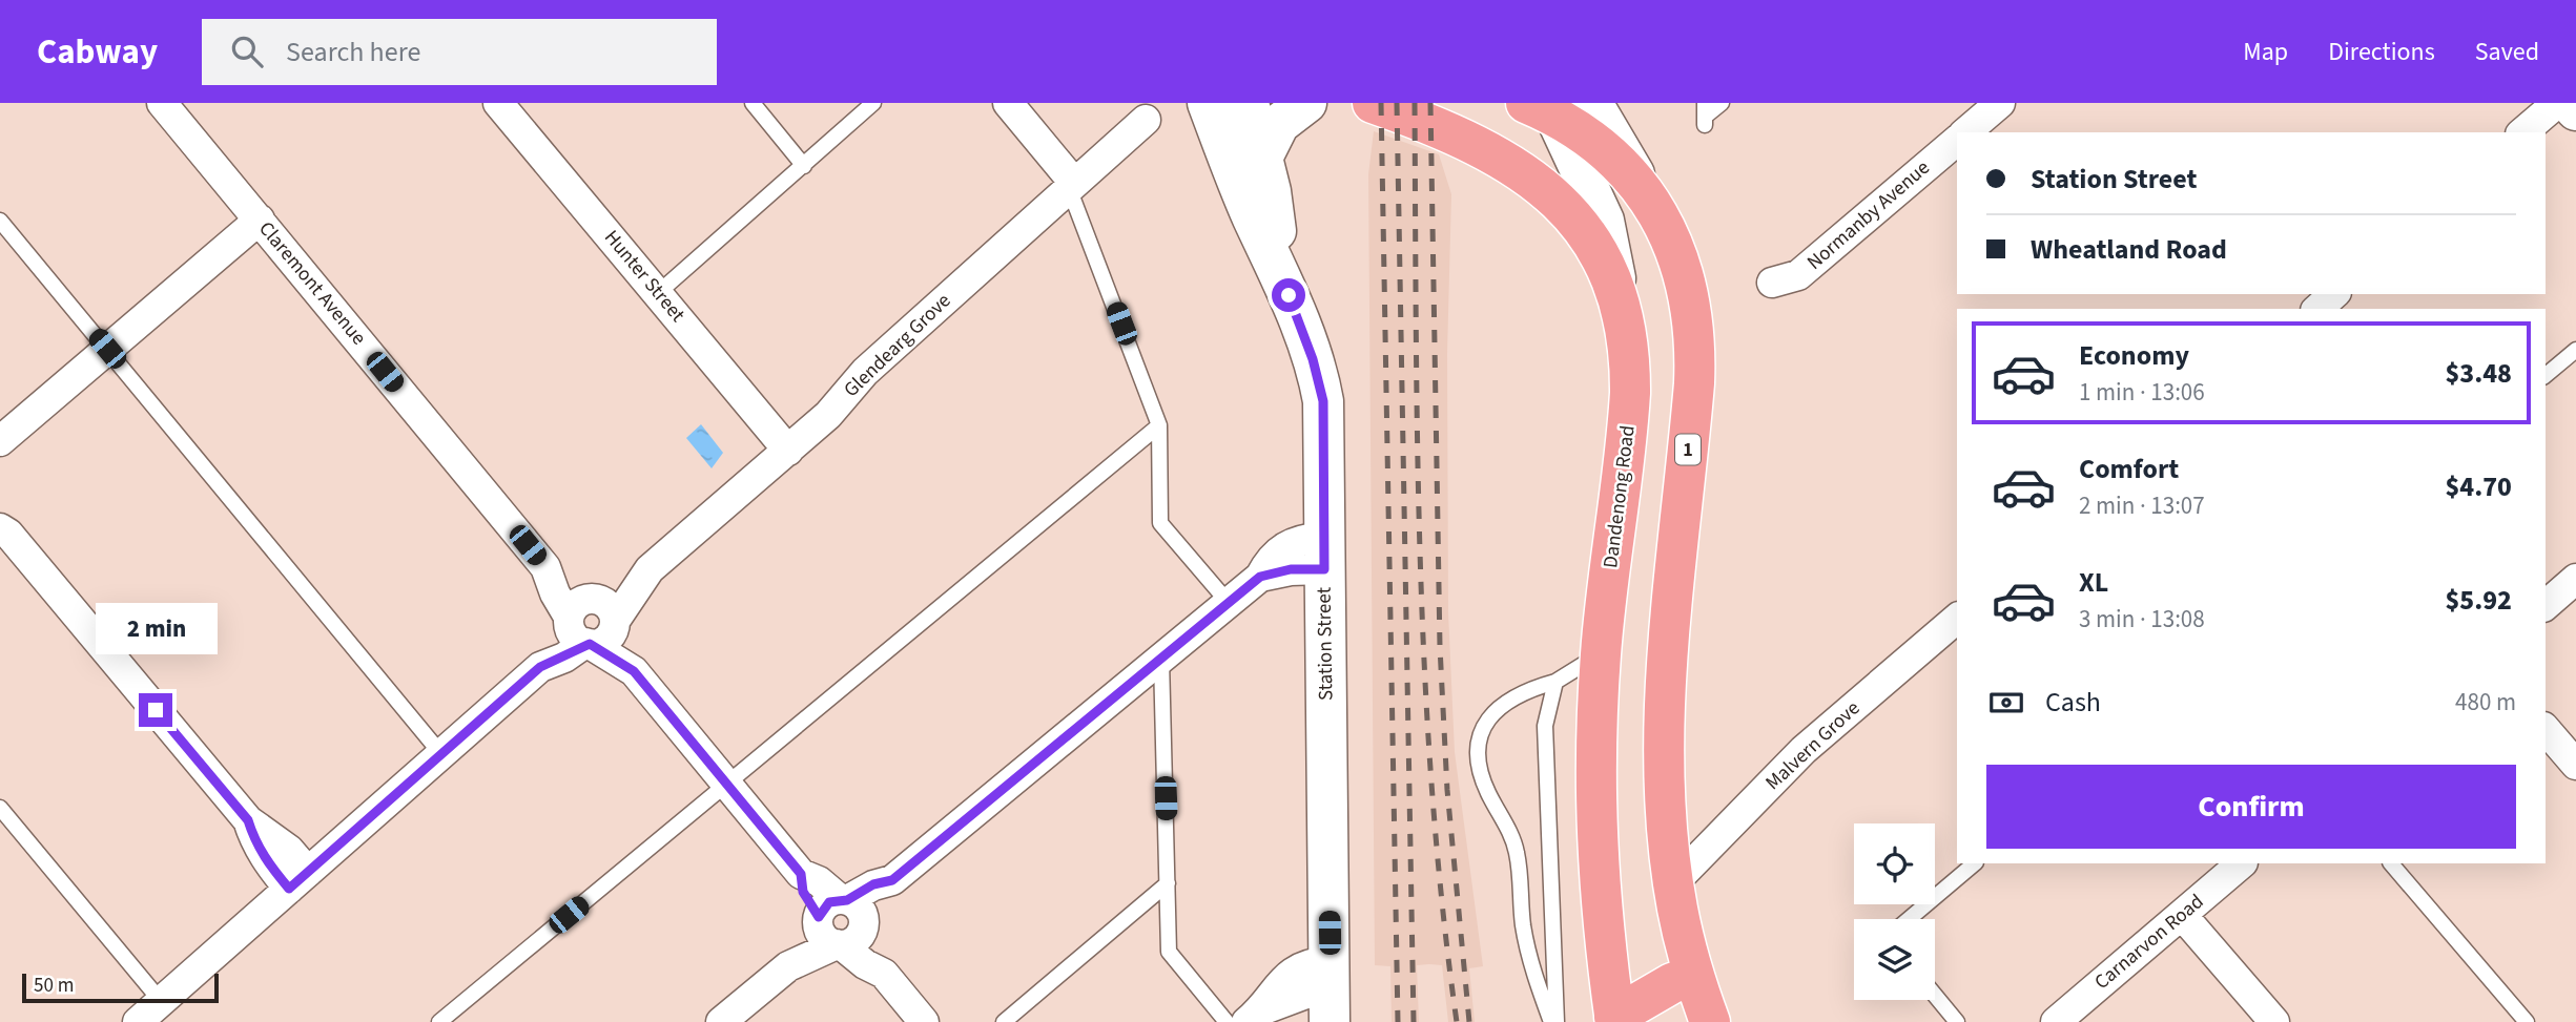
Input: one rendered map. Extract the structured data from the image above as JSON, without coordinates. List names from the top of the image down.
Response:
{
  "streets": {
    "highway": ["1", "Dandenong Road"],
    "street": [
      "Normanby Avenue",
      "Hunter Street",
      "Claremont Avenue",
      "Glendearg Grove",
      "Station Street",
      "Malvern Grove",
      "Carnarvon Road"
    ]
  },
  "crossings": [
    ["Hunter Street", "Glendearg Grove"],
    ["Claremont Avenue", "Glendearg Grove"],
    ["1", "Malvern Grove"]
  ],
  "scale_bar": "50 m",
  "page": {
    "header": "Cabway",
    "search": "Search here",
    "nav": ["Map", "Directions", "Saved"],
    "banner": ["Station Street", "Wheatland Road"],
    "list": [
      {
        "name": "Economy",
        "note": "1 min · 13:06",
        "value": "$3.48"
      },
      {
        "name": "Comfort",
        "note": "2 min · 13:07",
        "value": "$4.70"
      },
      {
        "name": "XL",
        "note": "3 min · 13:08",
        "value": "$5.92"
      }
    ],
    "bubble": "2 min",
    "pay": ["Cash", "480 m"],
    "buttons": "Confirm",
    "scale": "50 m"
  }
}
